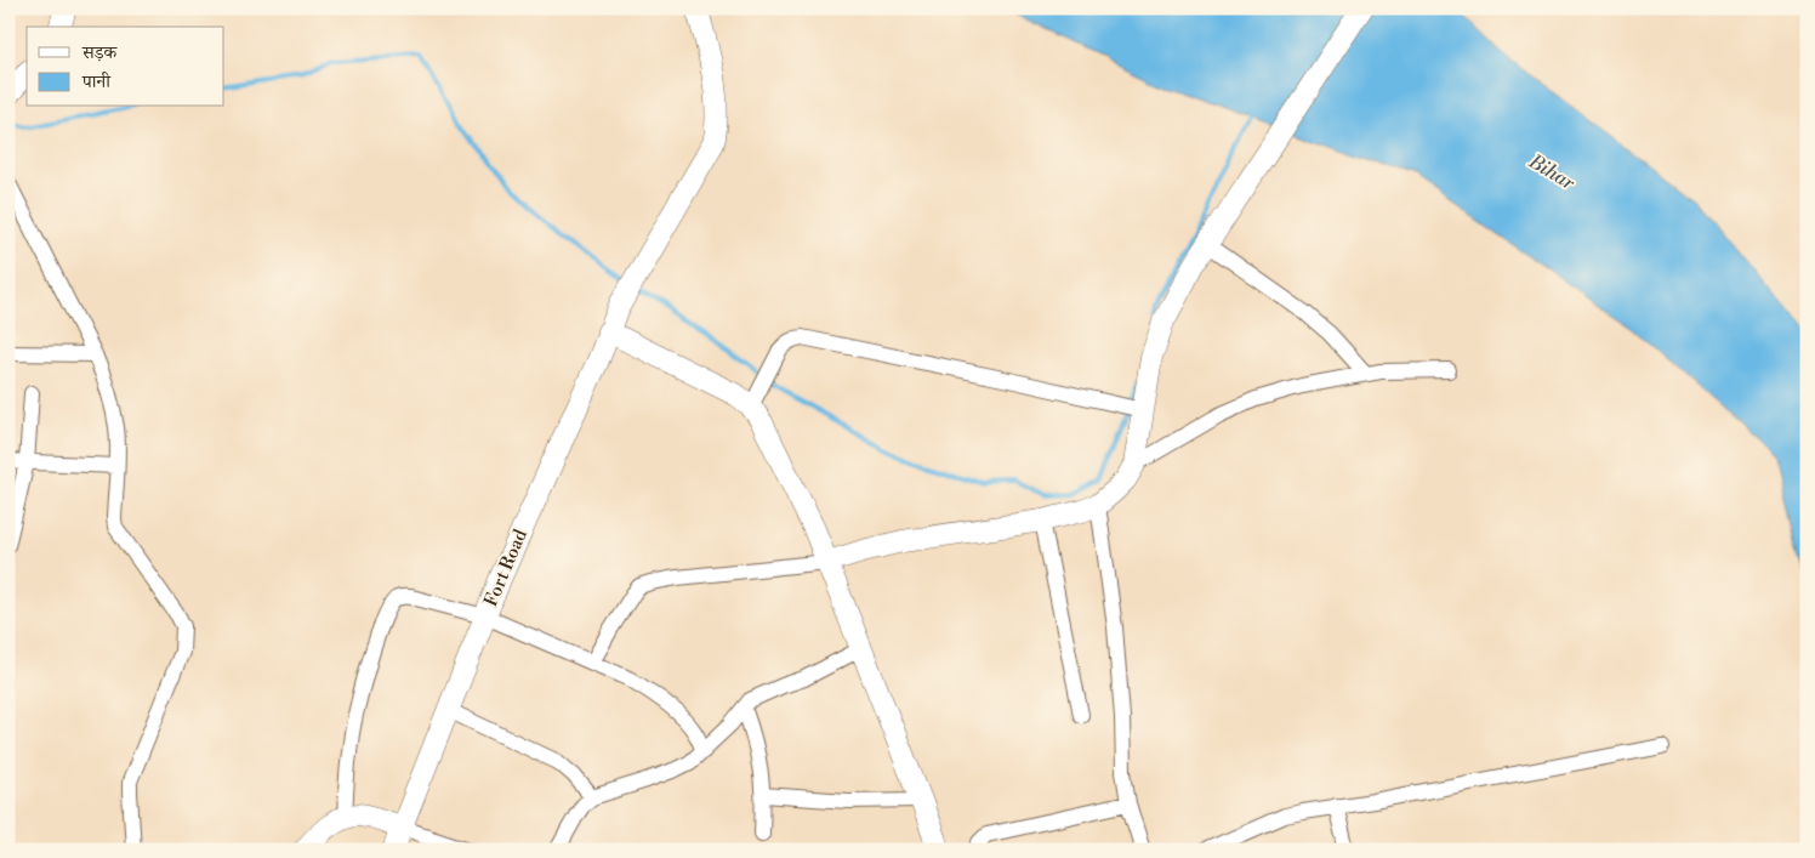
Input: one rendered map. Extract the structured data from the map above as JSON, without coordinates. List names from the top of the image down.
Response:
{
  "streets": {
    "street": ["Fort Road"]
  },
  "water": ["Bihar"],
  "legend": ["सड़क", "पानी"]
}
